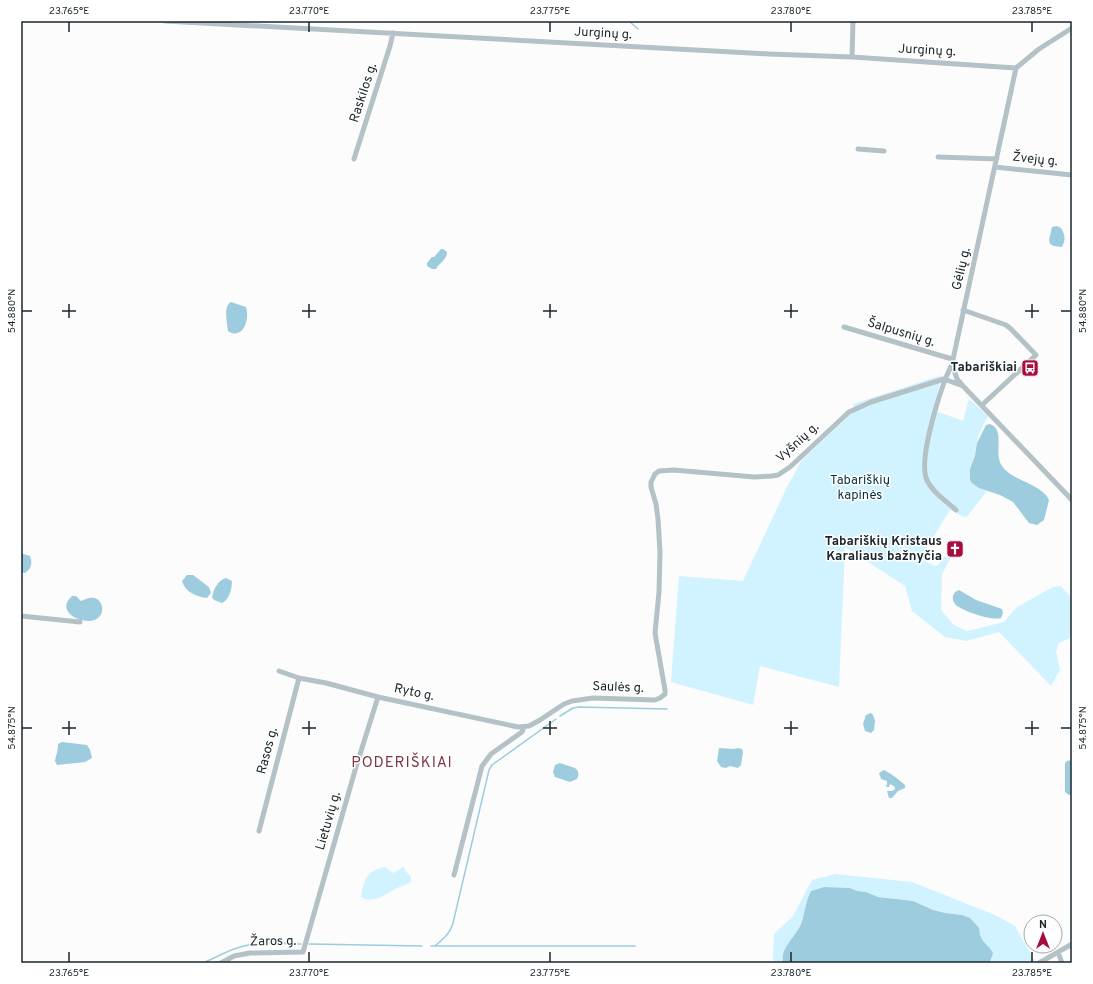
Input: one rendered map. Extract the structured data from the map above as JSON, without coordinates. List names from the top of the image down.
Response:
{
  "streets": {
    "street": [
      "Jurginų g.",
      "Raskilos g.",
      "Žvejų g.",
      "Gėlių g.",
      "Šalpusnių g.",
      "Vyšnių g.",
      "Saulės g.",
      "Ryto g.",
      "Rasos g.",
      "Lietuvių g.",
      "Žaros g."
    ]
  },
  "crossings": [
    ["Jurginų g.", "Raskilos g."],
    ["Jurginų g.", "Gėlių g."],
    ["Žvejų g.", "Gėlių g."],
    ["Gėlių g.", "Šalpusnių g."],
    ["Gėlių g.", "Vyšnių g."],
    ["Vyšnių g.", "Saulės g."],
    ["Saulės g.", "Ryto g."],
    ["Ryto g.", "Rasos g."],
    ["Ryto g.", "Lietuvių g."],
    ["Lietuvių g.", "Žaros g."]
  ],
  "districts": ["PODERIŠKIAI"],
  "parks": ["Tabariškių kapinės"],
  "places": {
    "bus stop": ["Tabariškiai"],
    "church": ["Tabariškių Kristaus Karaliaus bažnyčia"]
  },
  "north": "top",
  "coordinates": [
    "23.765°E",
    "23.770°E",
    "23.775°E",
    "23.780°E",
    "23.785°E",
    "54.880°N",
    "54.875°N"
  ]
}
